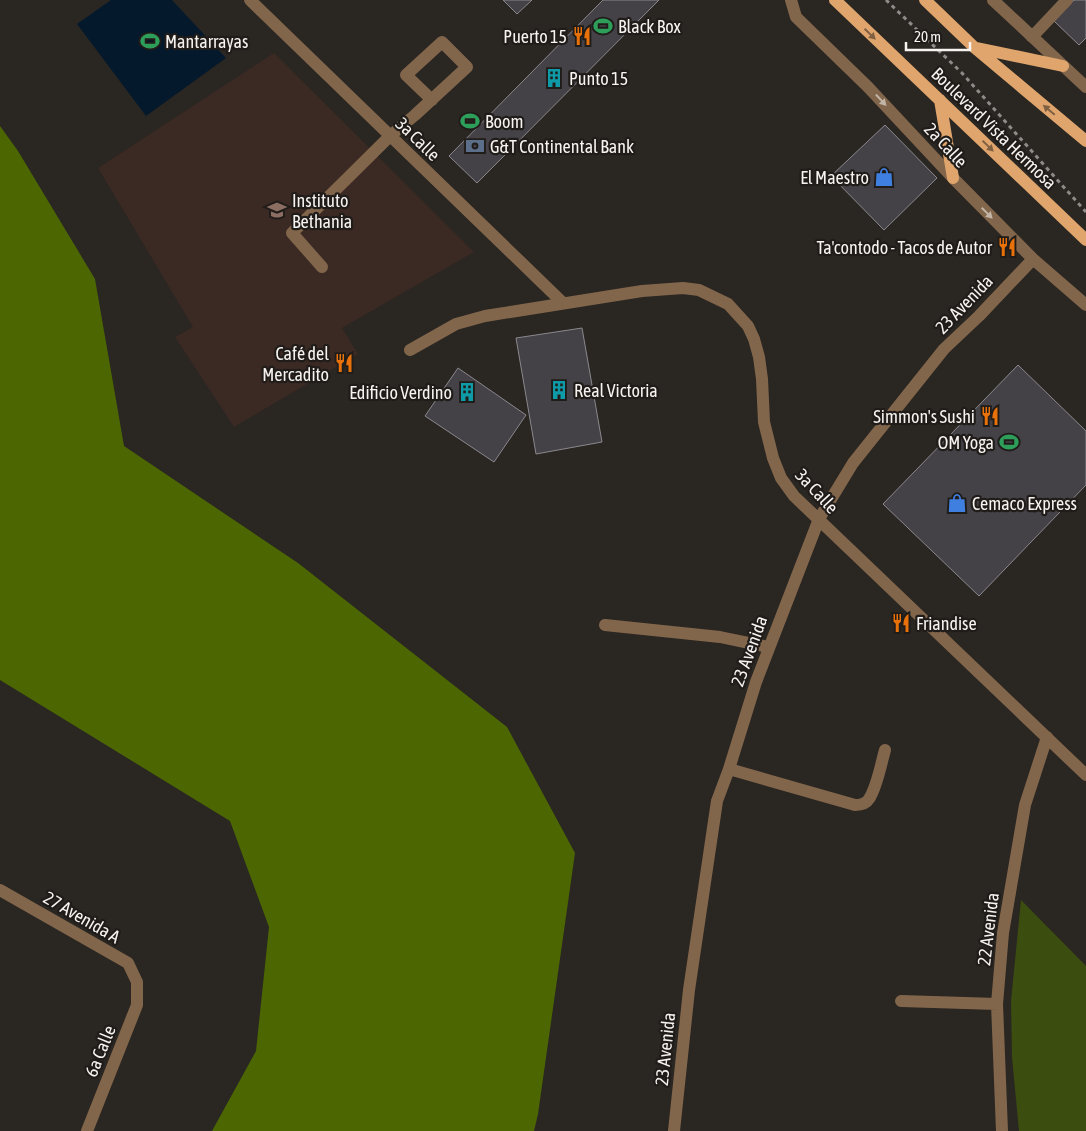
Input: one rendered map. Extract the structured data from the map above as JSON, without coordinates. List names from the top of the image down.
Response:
{
  "streets": {
    "main road": ["Boulevard Vista Hermosa"],
    "street": [
      "3a Calle",
      "2a Calle",
      "23 Avenida",
      "27 Avenida A",
      "22 Avenida",
      "6a Calle"
    ]
  },
  "crossings": [
    ["3a Calle", "23 Avenida"],
    ["3a Calle", "22 Avenida"],
    ["2a Calle", "23 Avenida"],
    ["27 Avenida A", "6a Calle"]
  ],
  "one_way": ["2a Calle"],
  "places": {
    "sports": [
      "Black Box",
      "Mantarrayas",
      "Boom",
      "OM Yoga"
    ],
    "restaurant": [
      "Puerto 15",
      "Ta'contodo - Tacos de Autor",
      "Café del Mercadito",
      "Simmon's Sushi",
      "Friandise"
    ],
    "building": ["Punto 15", "Real Victoria", "Edificio Verdino"],
    "bank": ["G&T Continental Bank"],
    "shop": ["El Maestro", "Cemaco Express"],
    "school or university": ["Instituto Bethania"]
  },
  "scale_bar": "20 m"
}
